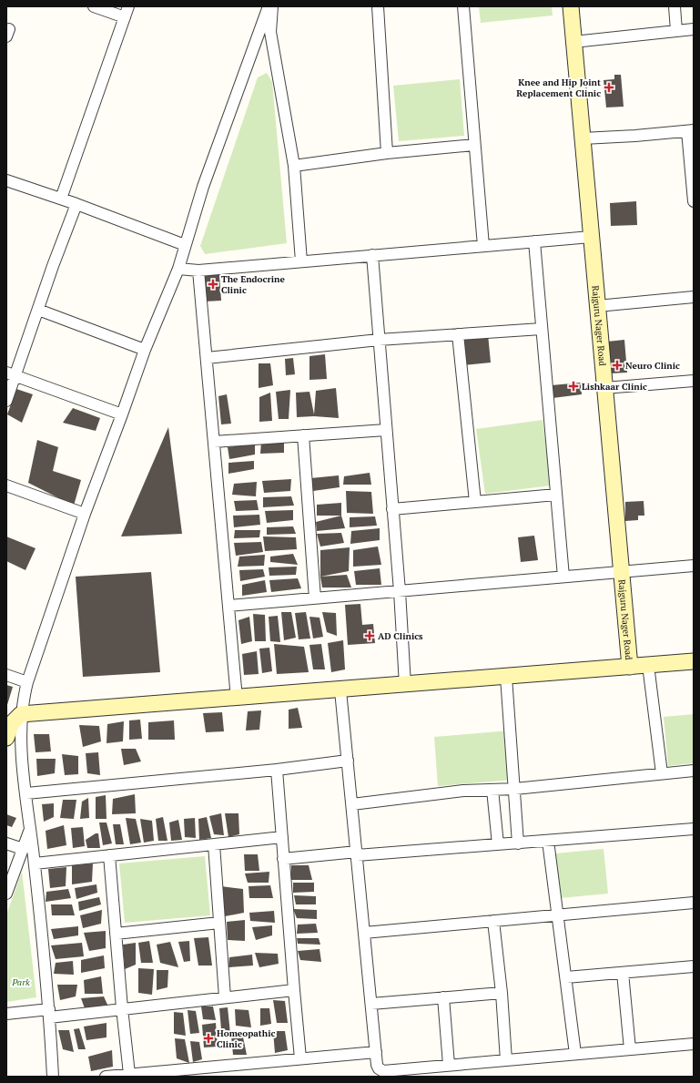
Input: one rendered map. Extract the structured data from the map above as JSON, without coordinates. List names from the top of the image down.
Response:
{
  "streets": {
    "street": ["Rajguru Nager Road"]
  },
  "parks": ["Park"],
  "places": {
    "health": [
      "Knee and Hip Joint Replacement Clinic",
      "The Endocrine Clinic",
      "Neuro Clinic",
      "Lishkaar Clinic",
      "AD Clinics",
      "Homeopathic Clinic"
    ]
  }
}
